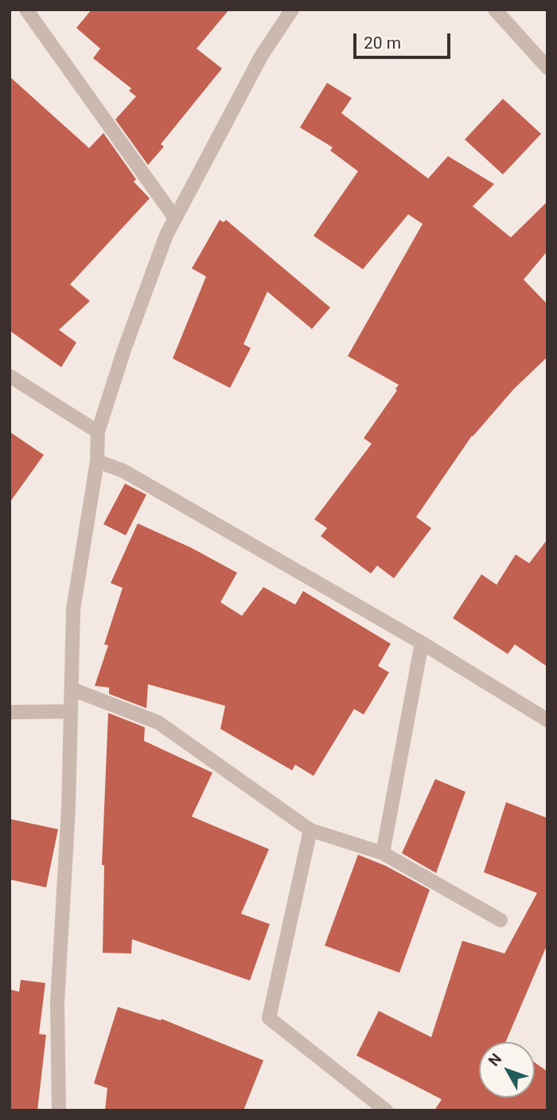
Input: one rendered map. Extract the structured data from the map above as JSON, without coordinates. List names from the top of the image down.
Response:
{
  "scale_bar": "20 m",
  "north": "top left"
}
